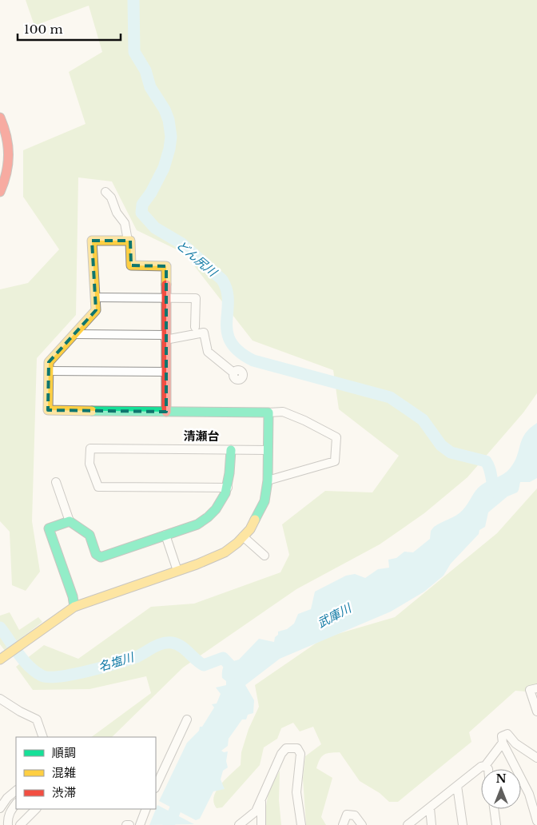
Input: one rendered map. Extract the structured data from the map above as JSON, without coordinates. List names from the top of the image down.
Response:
{
  "districts": ["清瀬台"],
  "water": ["どん尻川", "武庫川", "名塩川"],
  "legend": ["順調", "混雑", "渋滞"],
  "scale_bar": "100 m",
  "north": "top"
}
